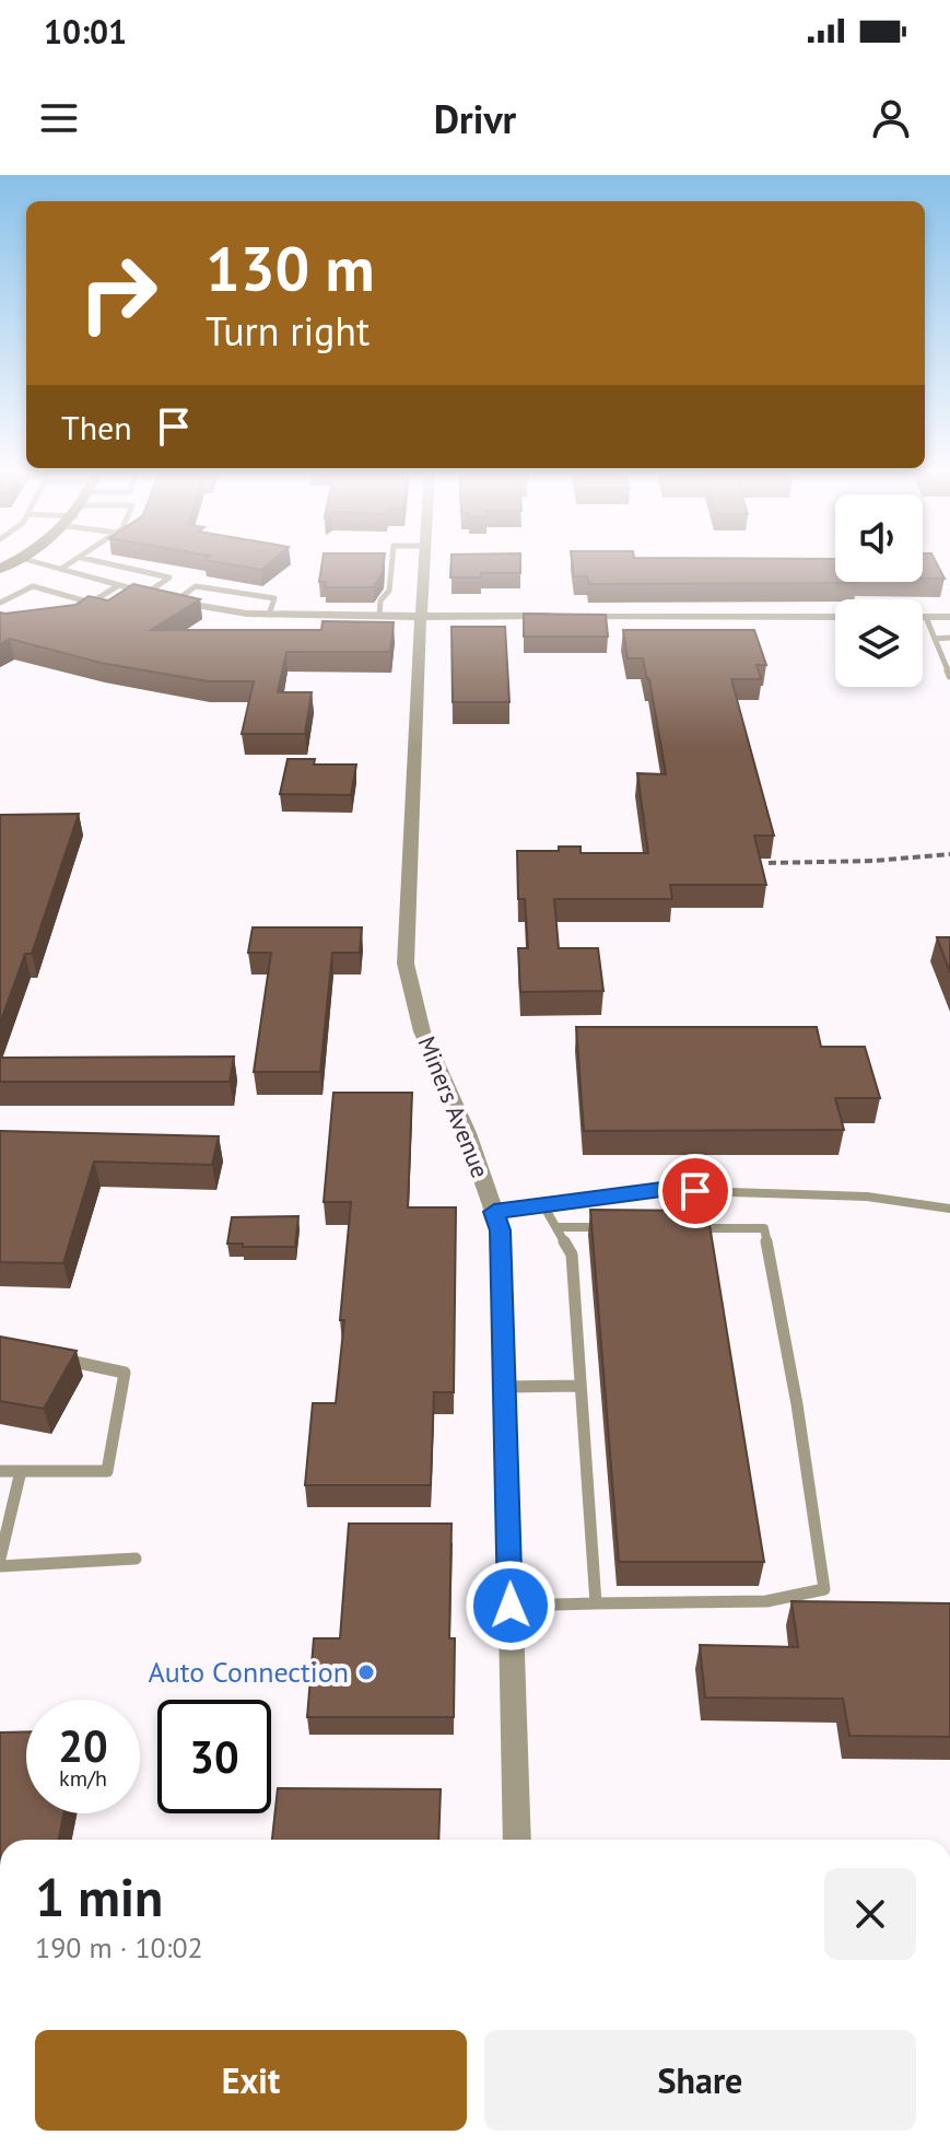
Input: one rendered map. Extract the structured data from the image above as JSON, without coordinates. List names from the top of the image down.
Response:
{
  "streets": {
    "street": ["Miners Avenue"]
  },
  "places": ["Auto Connection"],
  "page": {
    "status": "10:01",
    "header": "Drivr",
    "turn": ["130 m", "Turn right"],
    "then": "Then",
    "speed": "20 km/h",
    "limit": "30",
    "heading": ["1 min", "190 m · 10:02"],
    "buttons": ["Exit", "Share"]
  }
}
